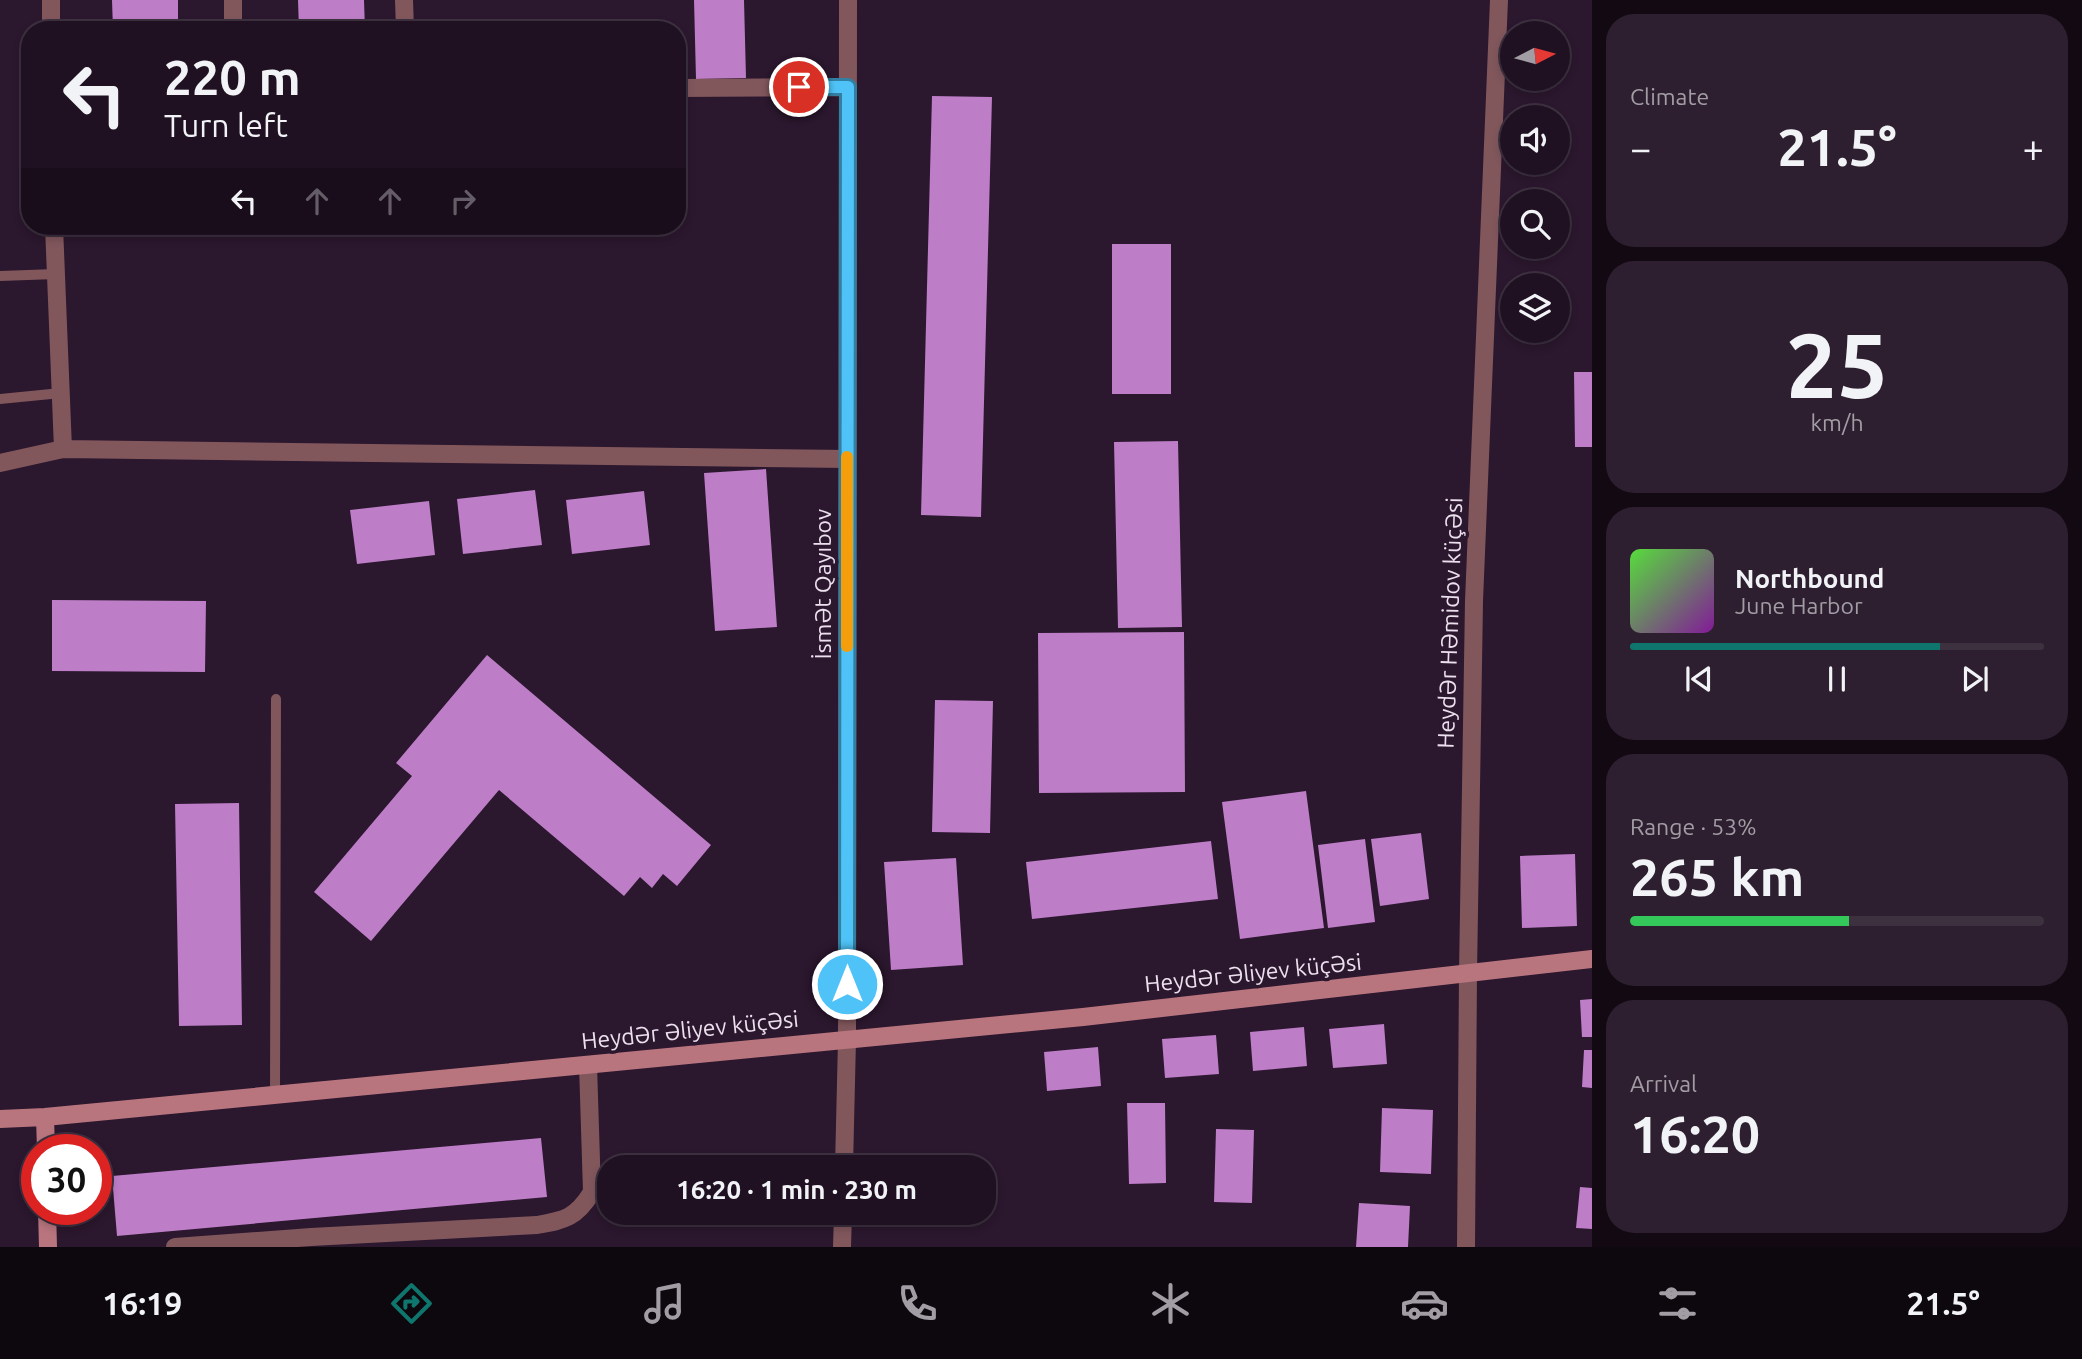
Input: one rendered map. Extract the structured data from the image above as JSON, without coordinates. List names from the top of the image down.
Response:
{
  "streets": {
    "main road": ["Heydər Əliyev küçəsi"],
    "street": ["İsmət Qayıbov", "Heydər Həmidov küçəsi"]
  },
  "crossings": [
    ["İsmət Qayıbov", "Heydər Əliyev küçəsi"],
    ["Heydər Həmidov küçəsi", "Heydər Əliyev küçəsi"]
  ],
  "north": "right",
  "page": {
    "tile": [
      "Climate",
      ["25", "km/h"],
      ["Range · 53%", "265 km"],
      ["Arrival", "16:20"]
    ],
    "turn": ["220 m", "Turn left"],
    "heat": ["−", "21.5°", "+"],
    "song": ["Northbound", "June Harbor"],
    "limit": "30",
    "trip": "16:20 · 1 min · 230 m",
    "tabs": ["16:19", "21.5°"]
  }
}
